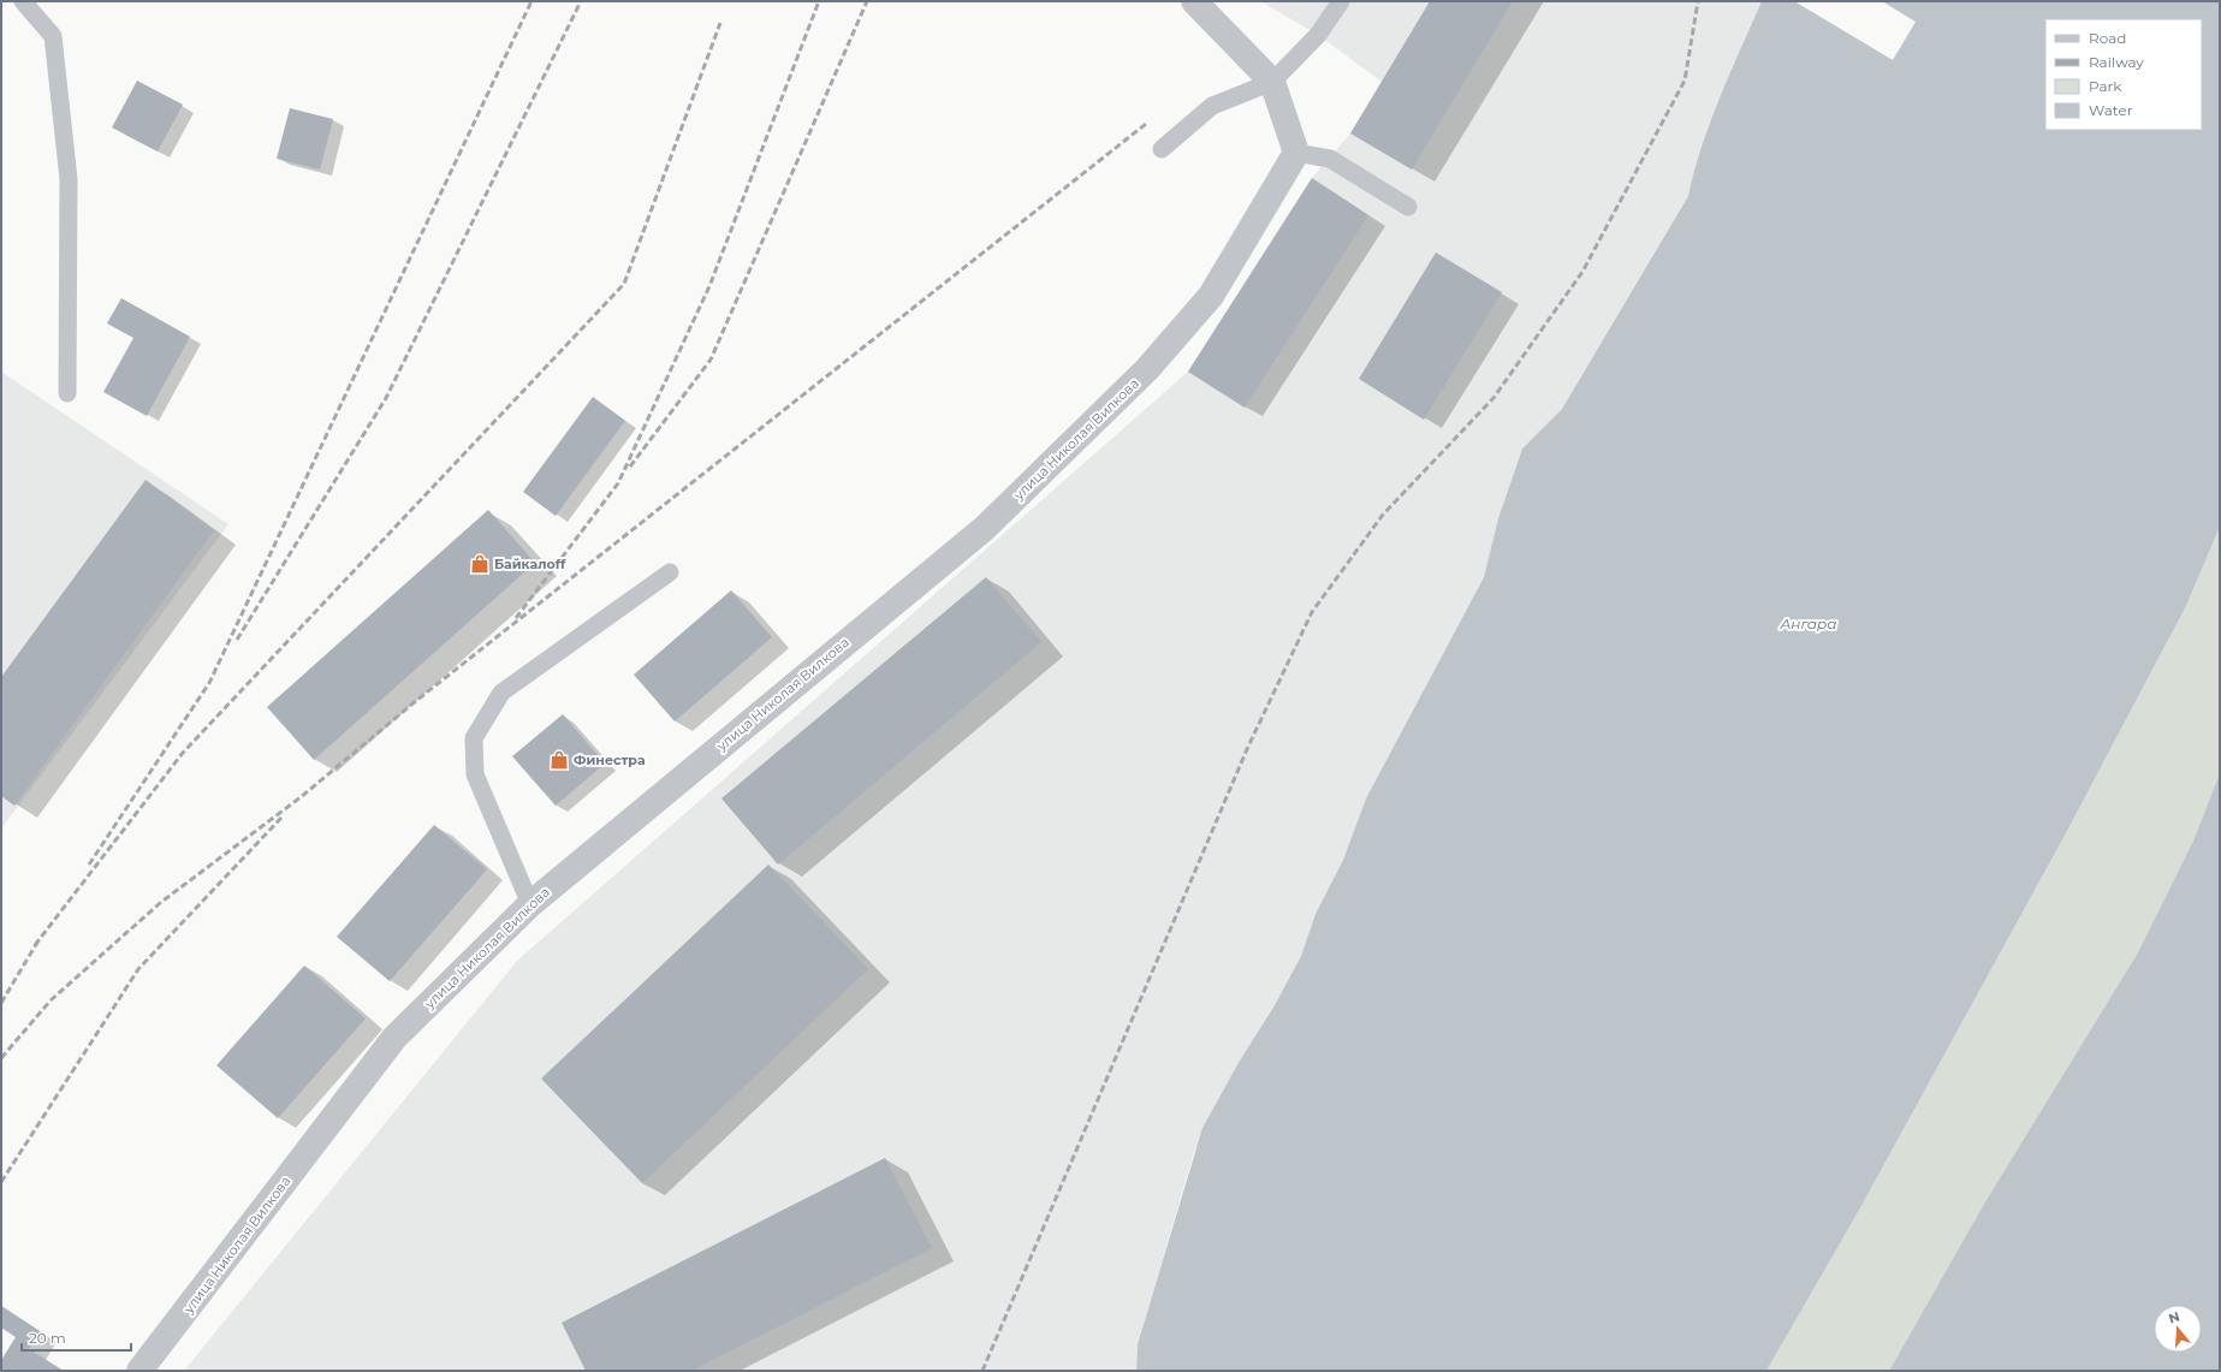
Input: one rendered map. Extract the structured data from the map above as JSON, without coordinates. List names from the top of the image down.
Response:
{
  "streets": {
    "street": ["улица Николая Вилкова"]
  },
  "water": ["Ангара"],
  "places": {
    "shop": ["Байкалoff", "Финестра"]
  },
  "legend": [
    "Road",
    "Railway",
    "Park",
    "Water"
  ],
  "scale_bar": "20 m",
  "north": "top"
}
